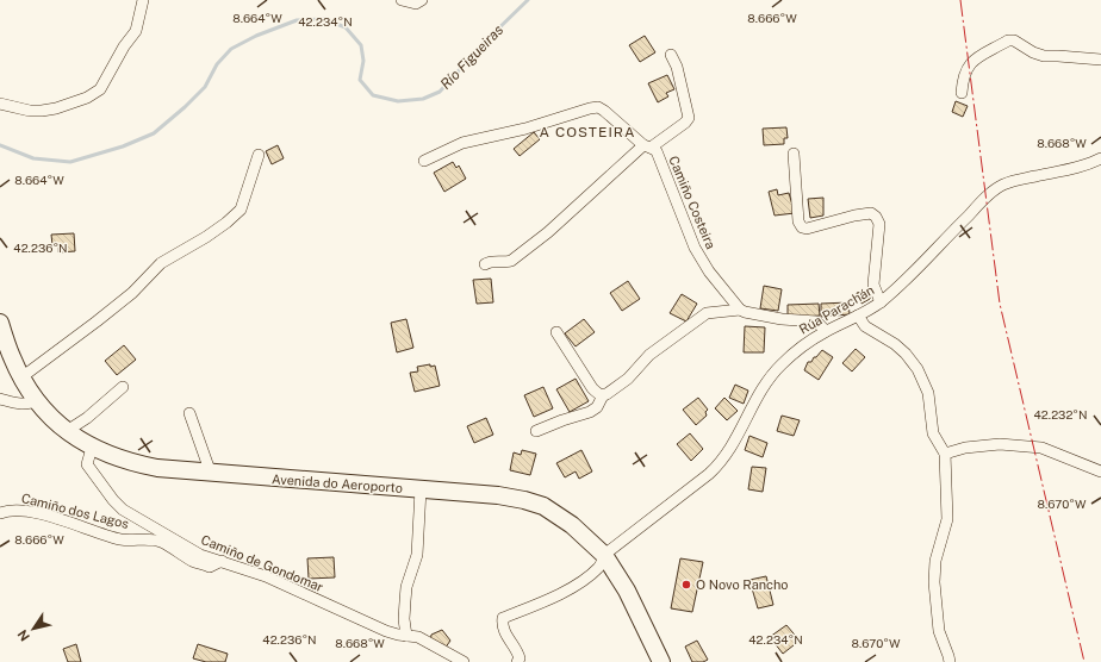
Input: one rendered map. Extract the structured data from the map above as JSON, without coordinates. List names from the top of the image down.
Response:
{
  "streets": {
    "main road": ["Avenida do Aeroporto"],
    "street": [
      "Camiño Costeira",
      "Rúa Parachán",
      "Camiño dos Lagos",
      "Camiño de Gondomar"
    ]
  },
  "crossings": [
    ["Rúa Parachán", "Avenida do Aeroporto"],
    ["Avenida do Aeroporto", "Camiño de Gondomar"],
    ["Camiño dos Lagos", "Camiño de Gondomar"]
  ],
  "districts": ["A COSTEIRA"],
  "water": ["Río Figueiras"],
  "places": ["O Novo Rancho"],
  "north": "bottom left",
  "coordinates": [
    "8.664°W",
    "8.666°W",
    "42.234°N",
    "8.668°W",
    "42.236°N",
    "42.232°N",
    "8.670°W"
  ]
}
